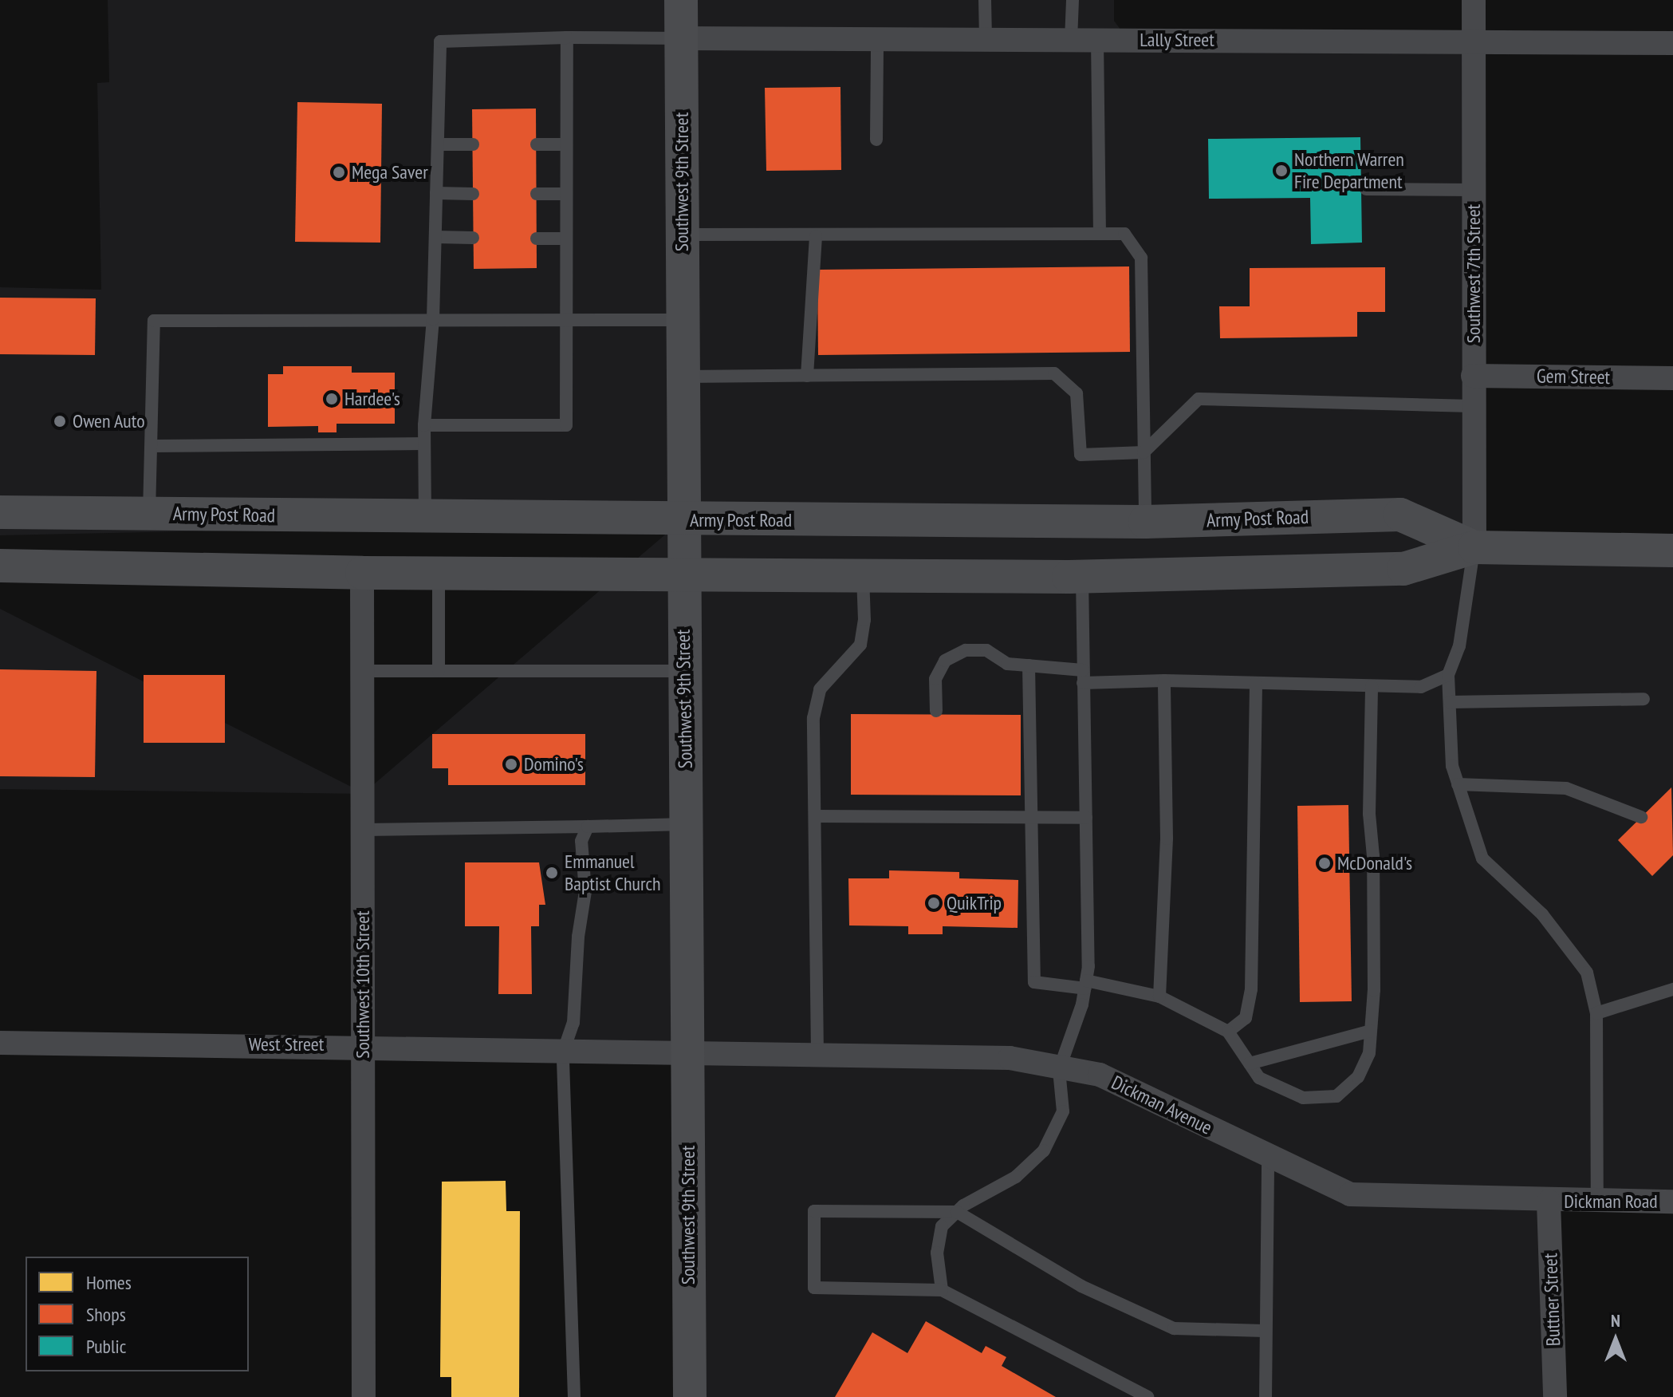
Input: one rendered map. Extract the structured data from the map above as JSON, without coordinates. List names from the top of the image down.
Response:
{
  "streets": {
    "main road": ["Southwest 9th Street", "Army Post Road"],
    "street": [
      "Lally Street",
      "Southwest 7th Street",
      "Gem Street",
      "Southwest 10th Street",
      "West Street",
      "Dickman Avenue",
      "Dickman Road",
      "Buttner Street"
    ]
  },
  "crossings": [
    ["Lally Street", "Southwest 9th Street"],
    ["Lally Street", "Southwest 7th Street"],
    ["Southwest 9th Street", "Army Post Road"],
    ["Southwest 9th Street", "West Street"],
    ["Southwest 9th Street", "Dickman Avenue"],
    ["Southwest 7th Street", "Gem Street"],
    ["Southwest 7th Street", "Army Post Road"],
    ["Army Post Road", "Southwest 10th Street"],
    ["Southwest 10th Street", "West Street"],
    ["West Street", "Dickman Avenue"],
    ["Dickman Avenue", "Dickman Road"],
    ["Dickman Avenue", "Buttner Street"],
    ["Dickman Road", "Buttner Street"]
  ],
  "places": [
    "Northern Warren Fire Department",
    "Mega Saver",
    "Hardee's",
    "Owen Auto",
    "Domino's",
    "McDonald's",
    "Emmanuel Baptist Church",
    "QuikTrip"
  ],
  "legend": ["Homes", "Shops", "Public"],
  "north": "top"
}
